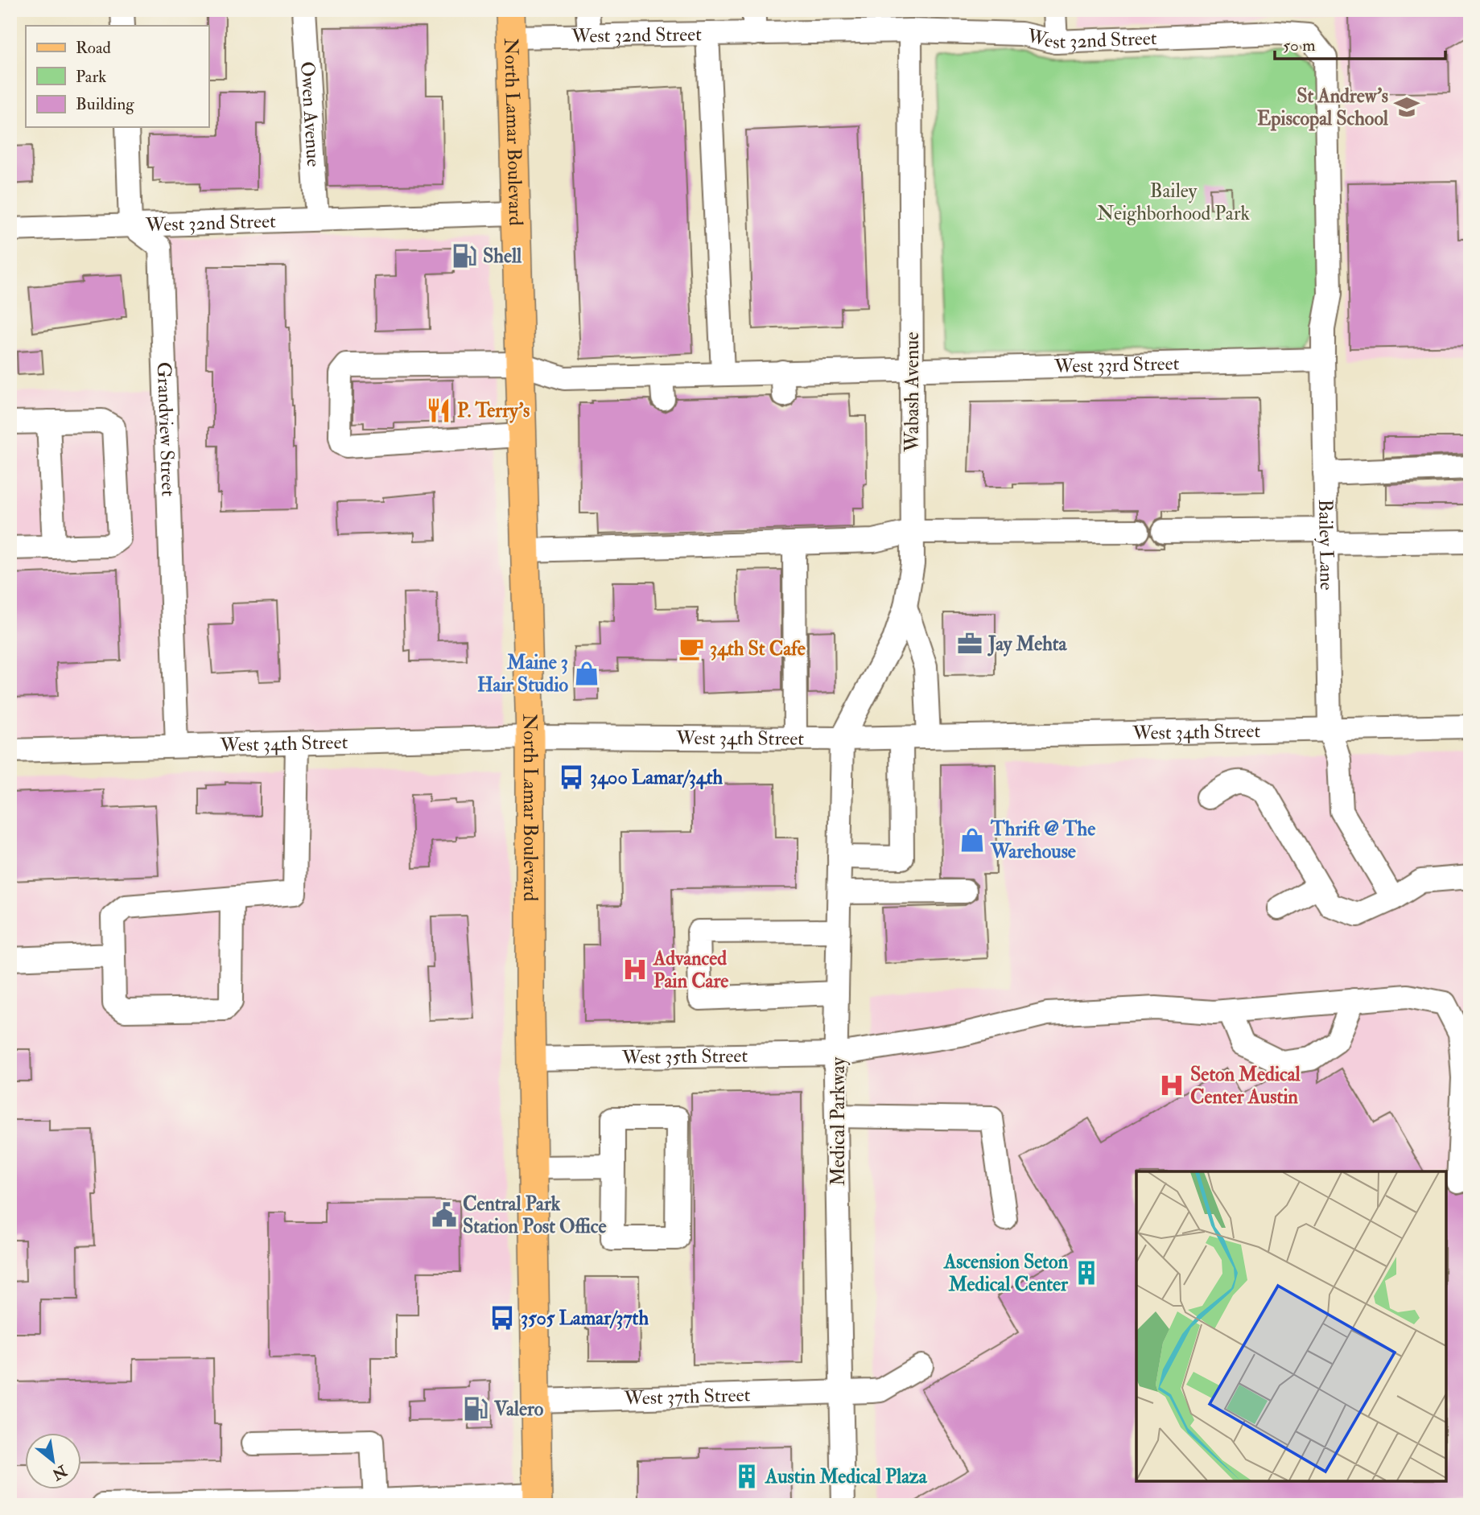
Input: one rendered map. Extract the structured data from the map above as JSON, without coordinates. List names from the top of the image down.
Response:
{
  "streets": {
    "main road": ["North Lamar Boulevard"],
    "street": [
      "West 32nd Street",
      "Owen Avenue",
      "West 33rd Street",
      "Wabash Avenue",
      "Grandview Street",
      "Bailey Lane",
      "West 34th Street",
      "West 35th Street",
      "Medical Parkway",
      "West 37th Street"
    ]
  },
  "crossings": [
    ["West 32nd Street", "Owen Avenue"],
    ["West 32nd Street", "North Lamar Boulevard"],
    ["West 32nd Street", "West 33rd Street"],
    ["West 32nd Street", "Wabash Avenue"],
    ["West 32nd Street", "Grandview Street"],
    ["West 32nd Street", "Bailey Lane"],
    ["North Lamar Boulevard", "West 33rd Street"],
    ["North Lamar Boulevard", "West 34th Street"],
    ["North Lamar Boulevard", "West 35th Street"],
    ["North Lamar Boulevard", "West 37th Street"],
    ["West 33rd Street", "Wabash Avenue"],
    ["West 33rd Street", "Bailey Lane"],
    ["Wabash Avenue", "West 34th Street"],
    ["Wabash Avenue", "Medical Parkway"],
    ["Grandview Street", "West 34th Street"],
    ["Bailey Lane", "West 34th Street"],
    ["West 34th Street", "Medical Parkway"],
    ["West 35th Street", "Medical Parkway"],
    ["Medical Parkway", "West 37th Street"]
  ],
  "parks": ["Bailey Neighborhood Park"],
  "places": {
    "school or university": ["St Andrew's Episcopal School"],
    "fuel station": ["Shell", "Valero"],
    "restaurant": ["P. Terry's"],
    "office": ["Jay Mehta"],
    "cafe": ["34th St Cafe"],
    "shop": ["Maine 3 Hair Studio", "Thrift @ The Warehouse"],
    "bus stop": ["3400 Lamar/34th", "3505 Lamar/37th"],
    "hospital": ["Advanced Pain Care", "Seton Medical Center Austin"],
    "public building": ["Central Park Station Post Office"],
    "building": ["Ascension Seton Medical Center", "Austin Medical Plaza"]
  },
  "legend": ["Road", "Park", "Building"],
  "scale_bar": "50 m",
  "north": "bottom right"
}
